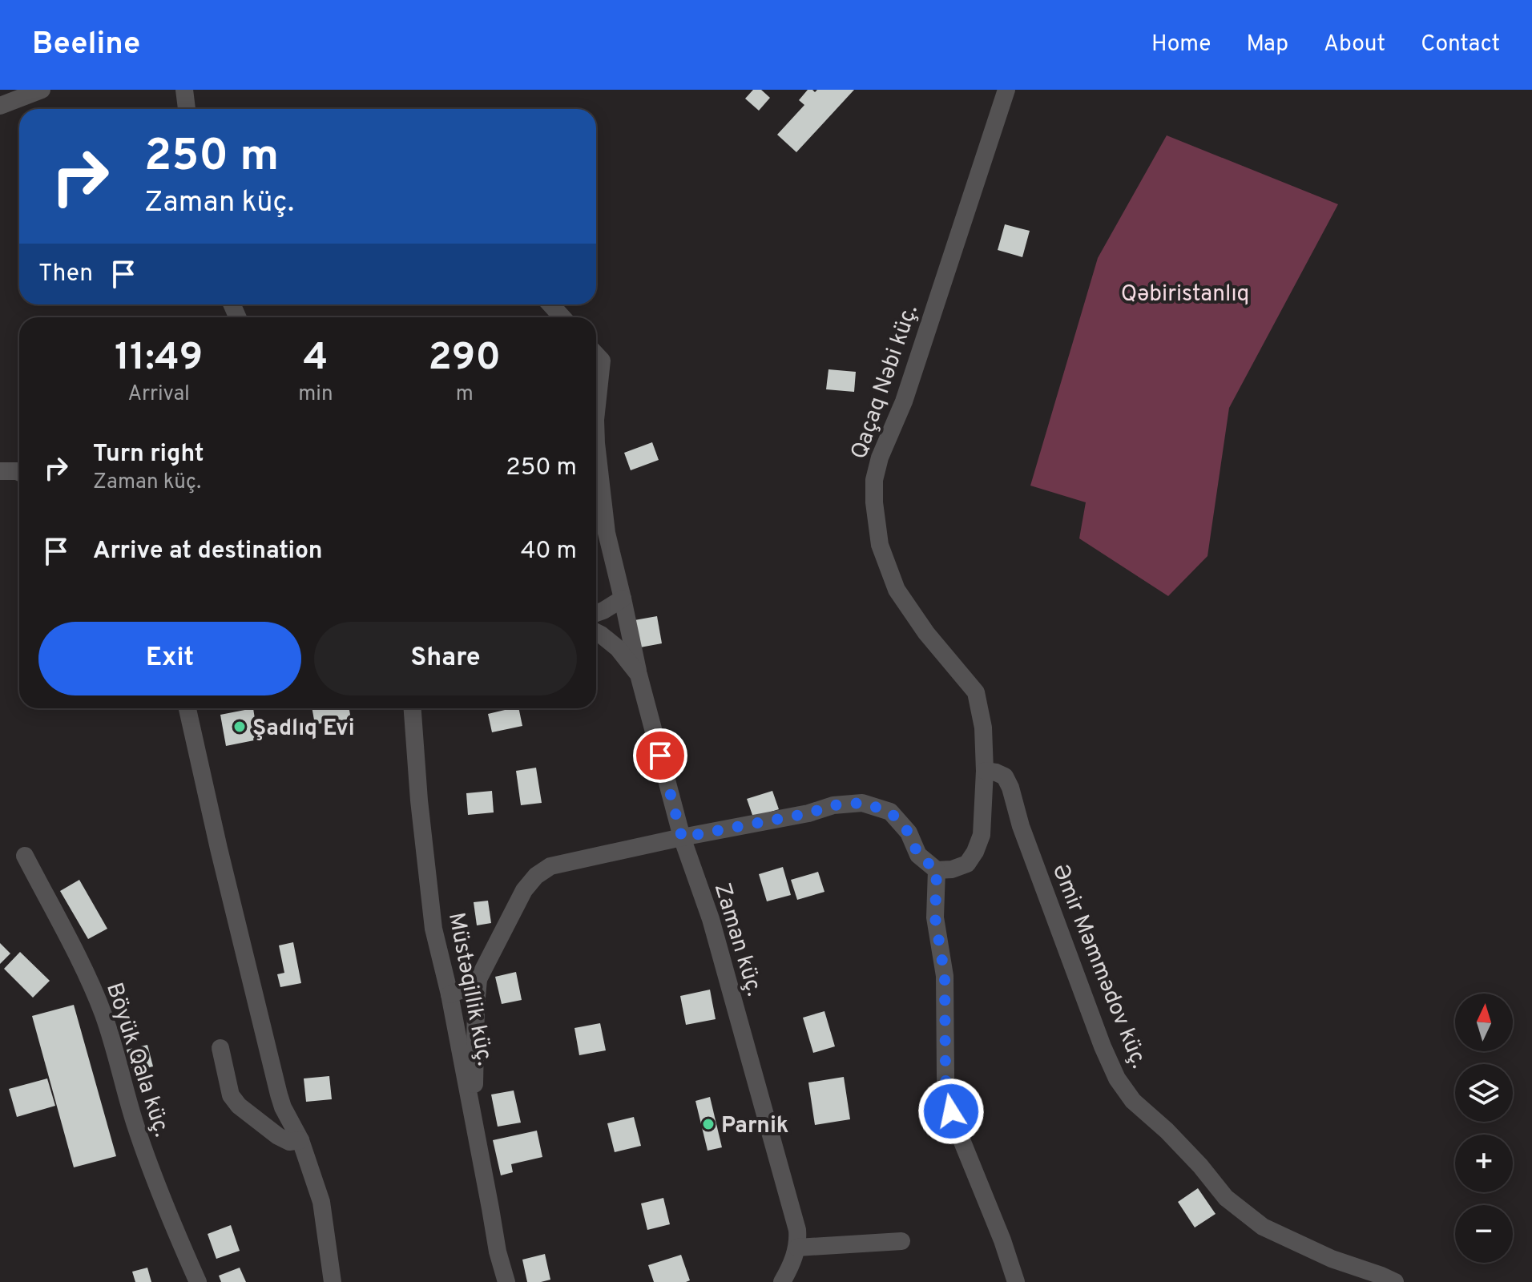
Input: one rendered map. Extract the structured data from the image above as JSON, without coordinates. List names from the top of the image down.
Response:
{
  "streets": {
    "street": [
      "Qaçaq Nəbi küç.",
      "Zaman küç.",
      "Əmir Məmmədov küç.",
      "Müstəqillik küç.",
      "Böyük Qala küç."
    ]
  },
  "crossings": [
    ["Qaçaq Nəbi küç.", "Əmir Məmmədov küç."]
  ],
  "parks": ["Qəbiristanlıq"],
  "places": ["Şadlıq Evi", "Parnik"],
  "north": "top",
  "page": {
    "header": "Beeline",
    "nav": [
      "Home",
      "Map",
      "About",
      "Contact"
    ],
    "turn": ["250 m", "Zaman küç."],
    "then": "Then",
    "eta": [
      "11:49",
      "Arrival",
      "4",
      "min",
      "290",
      "m"
    ],
    "list": [
      {
        "name": "Turn right",
        "note": "Zaman küç.",
        "value": "250 m"
      },
      {
        "name": "Arrive at destination",
        "value": "40 m"
      }
    ],
    "buttons": ["Exit", "Share"],
    "map_buttons": ["+", "−"]
  }
}
